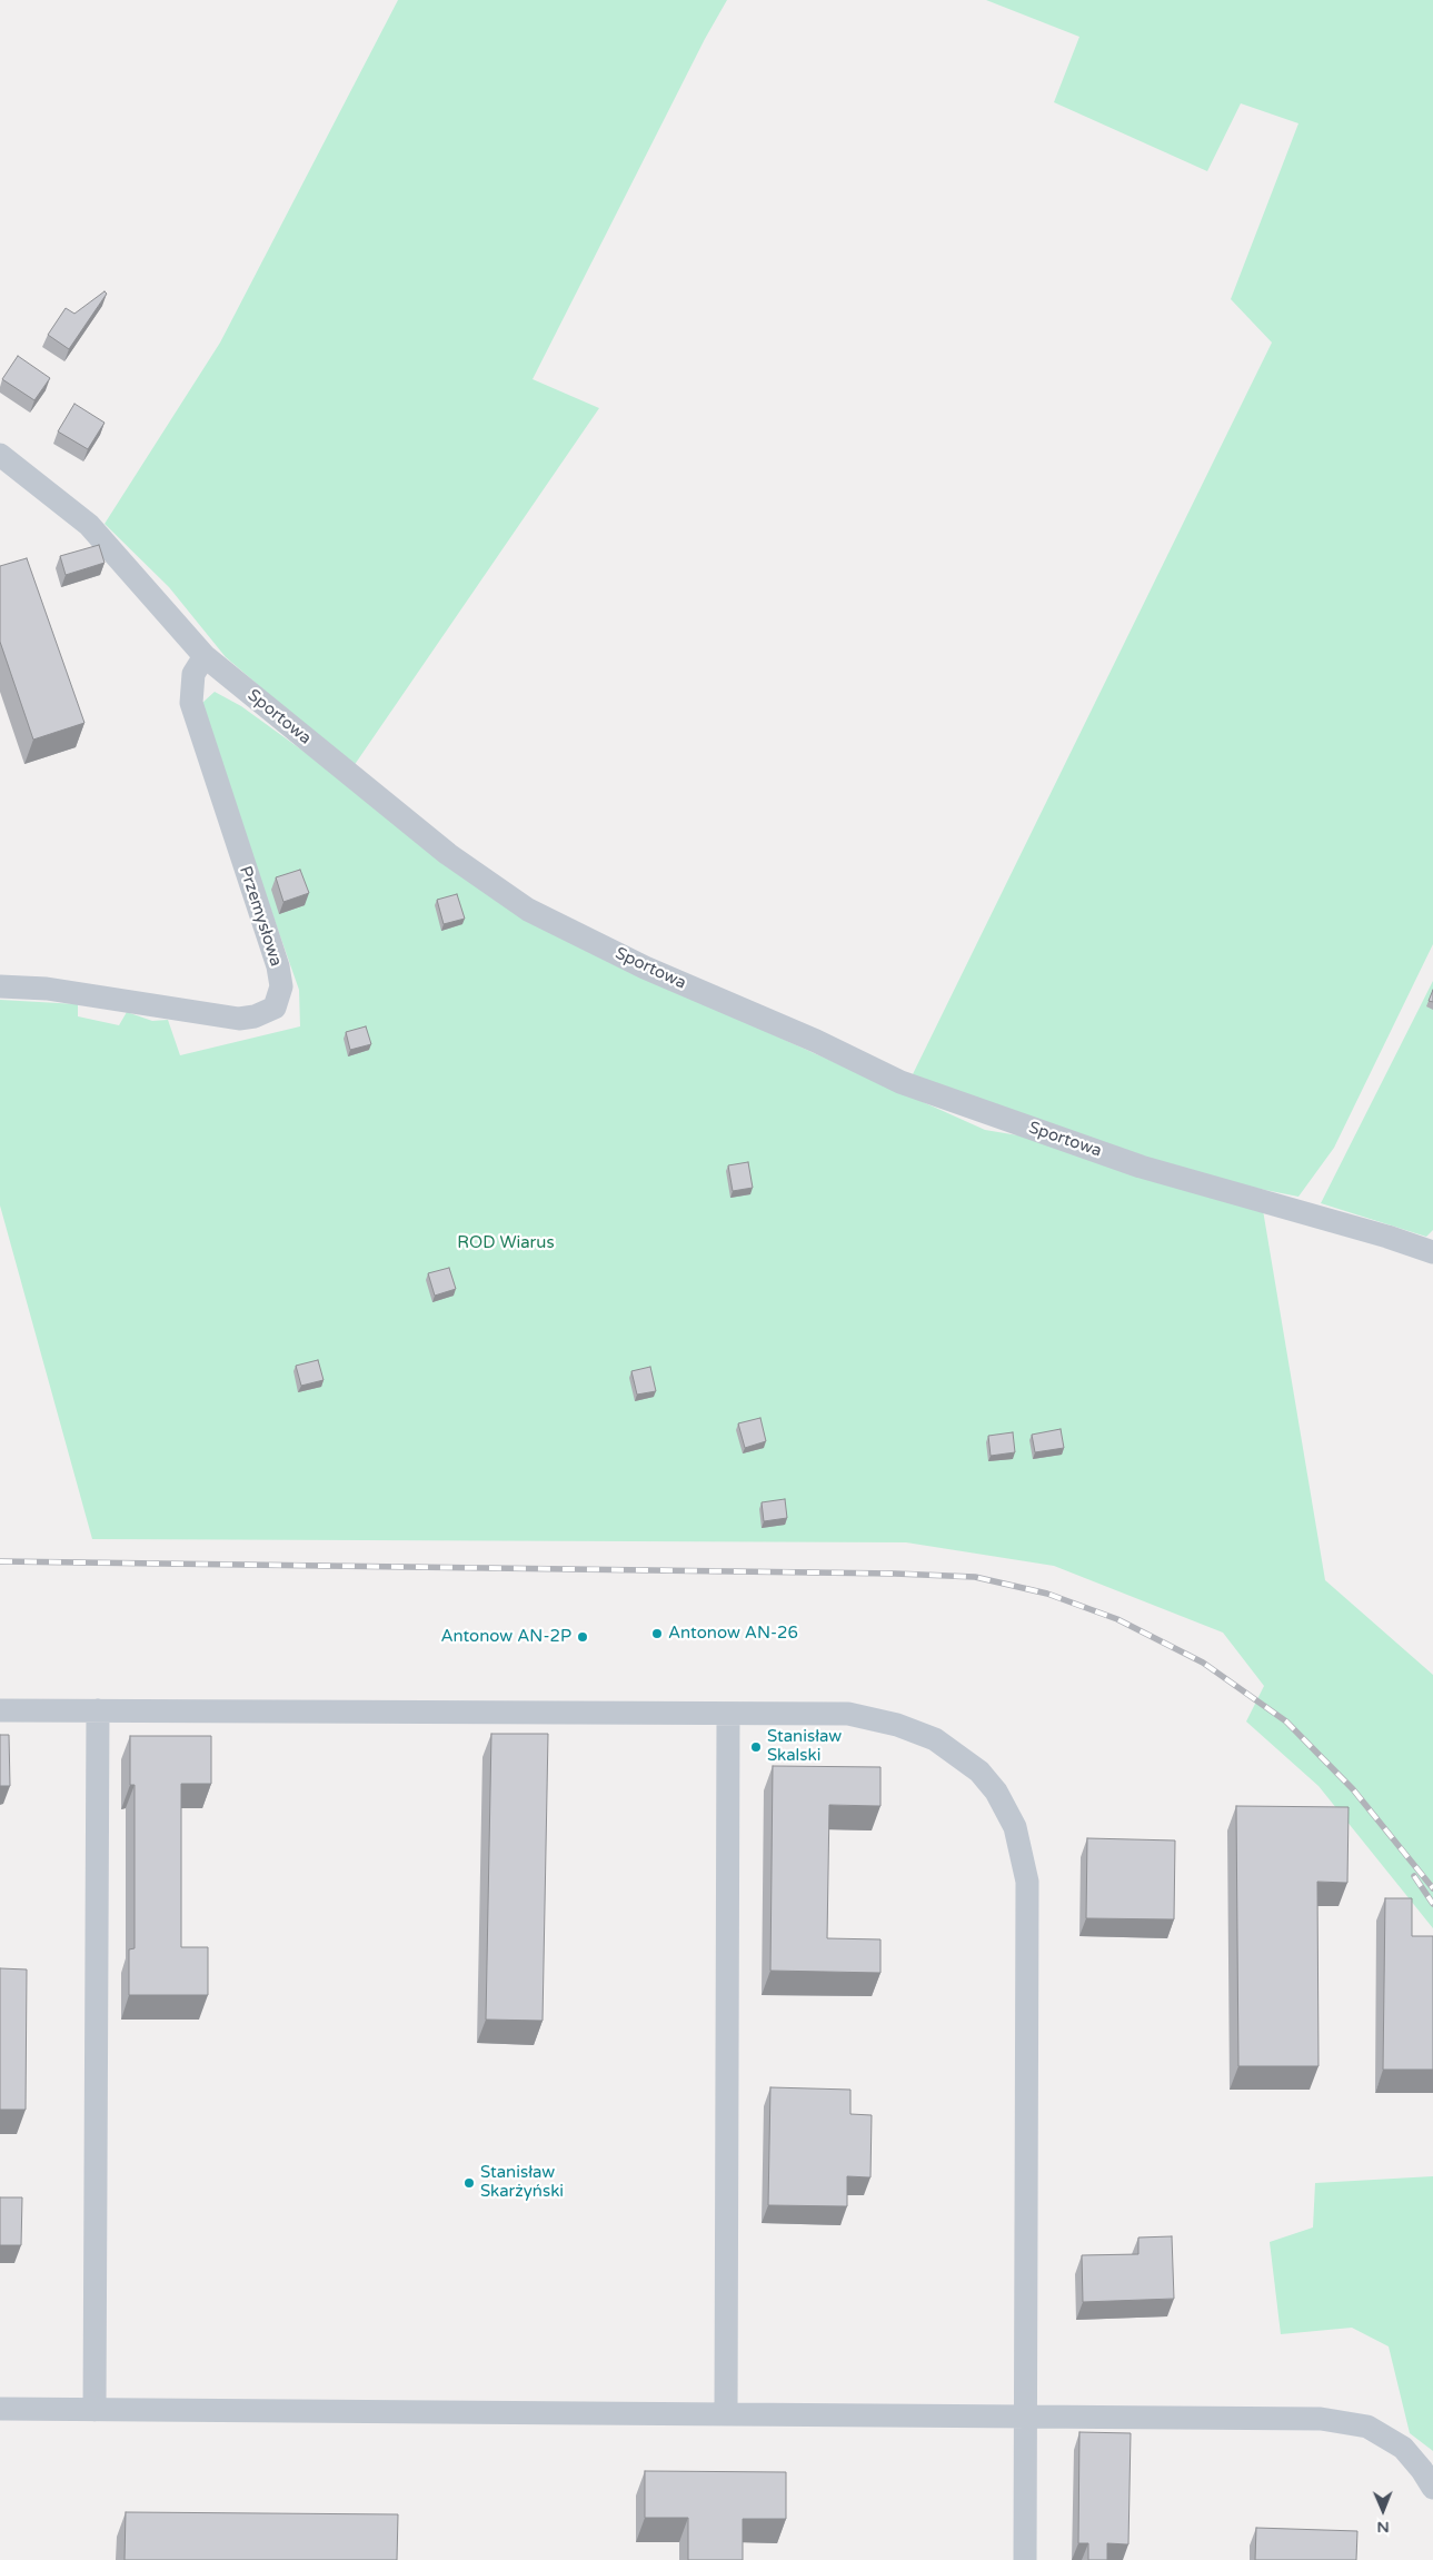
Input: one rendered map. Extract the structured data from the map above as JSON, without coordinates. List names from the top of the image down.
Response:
{
  "streets": {
    "street": ["Sportowa", "Przemysłowa"]
  },
  "crossings": [
    ["Sportowa", "Przemysłowa"]
  ],
  "parks": ["ROD Wiarus"],
  "places": [
    "Antonow AN-26",
    "Antonow AN-2P",
    "Stanisław Skalski",
    "Stanisław Skarżyński"
  ],
  "north": "bottom"
}
